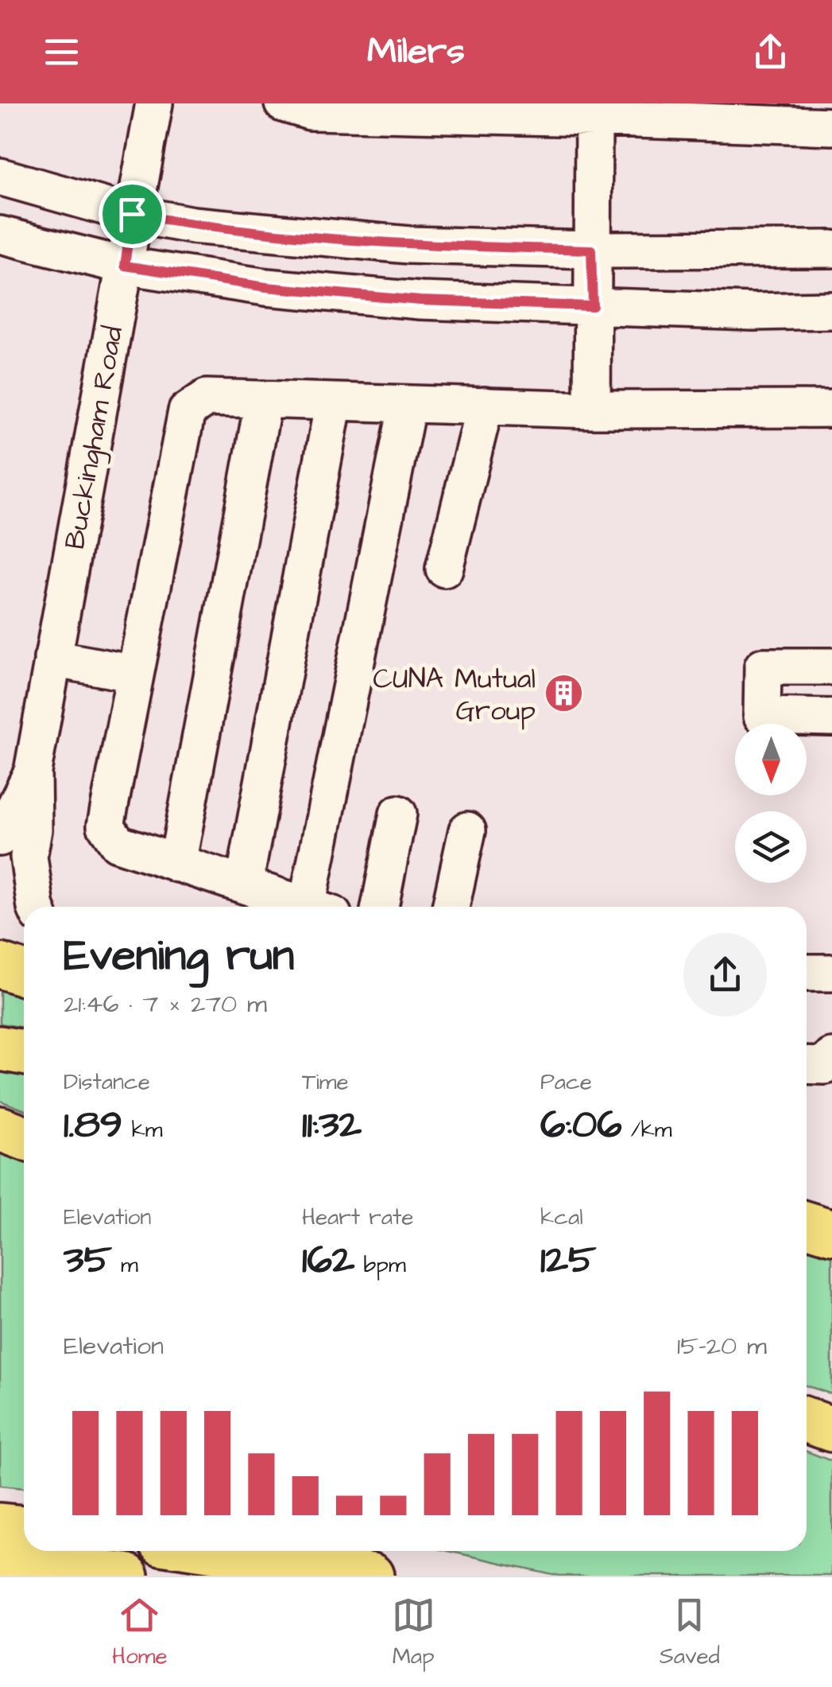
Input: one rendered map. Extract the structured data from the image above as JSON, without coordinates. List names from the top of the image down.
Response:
{
  "streets": {
    "street": ["Buckingham Road"]
  },
  "places": {
    "building": ["CUNA Mutual Group"]
  },
  "north": "bottom",
  "page": {
    "header": "Milers",
    "heading": ["Evening run", "21:46 · 7 × 270 m"],
    "stats": [
      ["Distance", "1.89 km"],
      ["Time", "11:32"],
      ["Pace", "6:06 /km"],
      ["Elevation", "35 m"],
      ["Heart rate", "162 bpm"],
      ["kcal", "125"]
    ],
    "chart": ["Elevation", "15–20 m"],
    "tabs": ["Home", "Map", "Saved"]
  }
}
